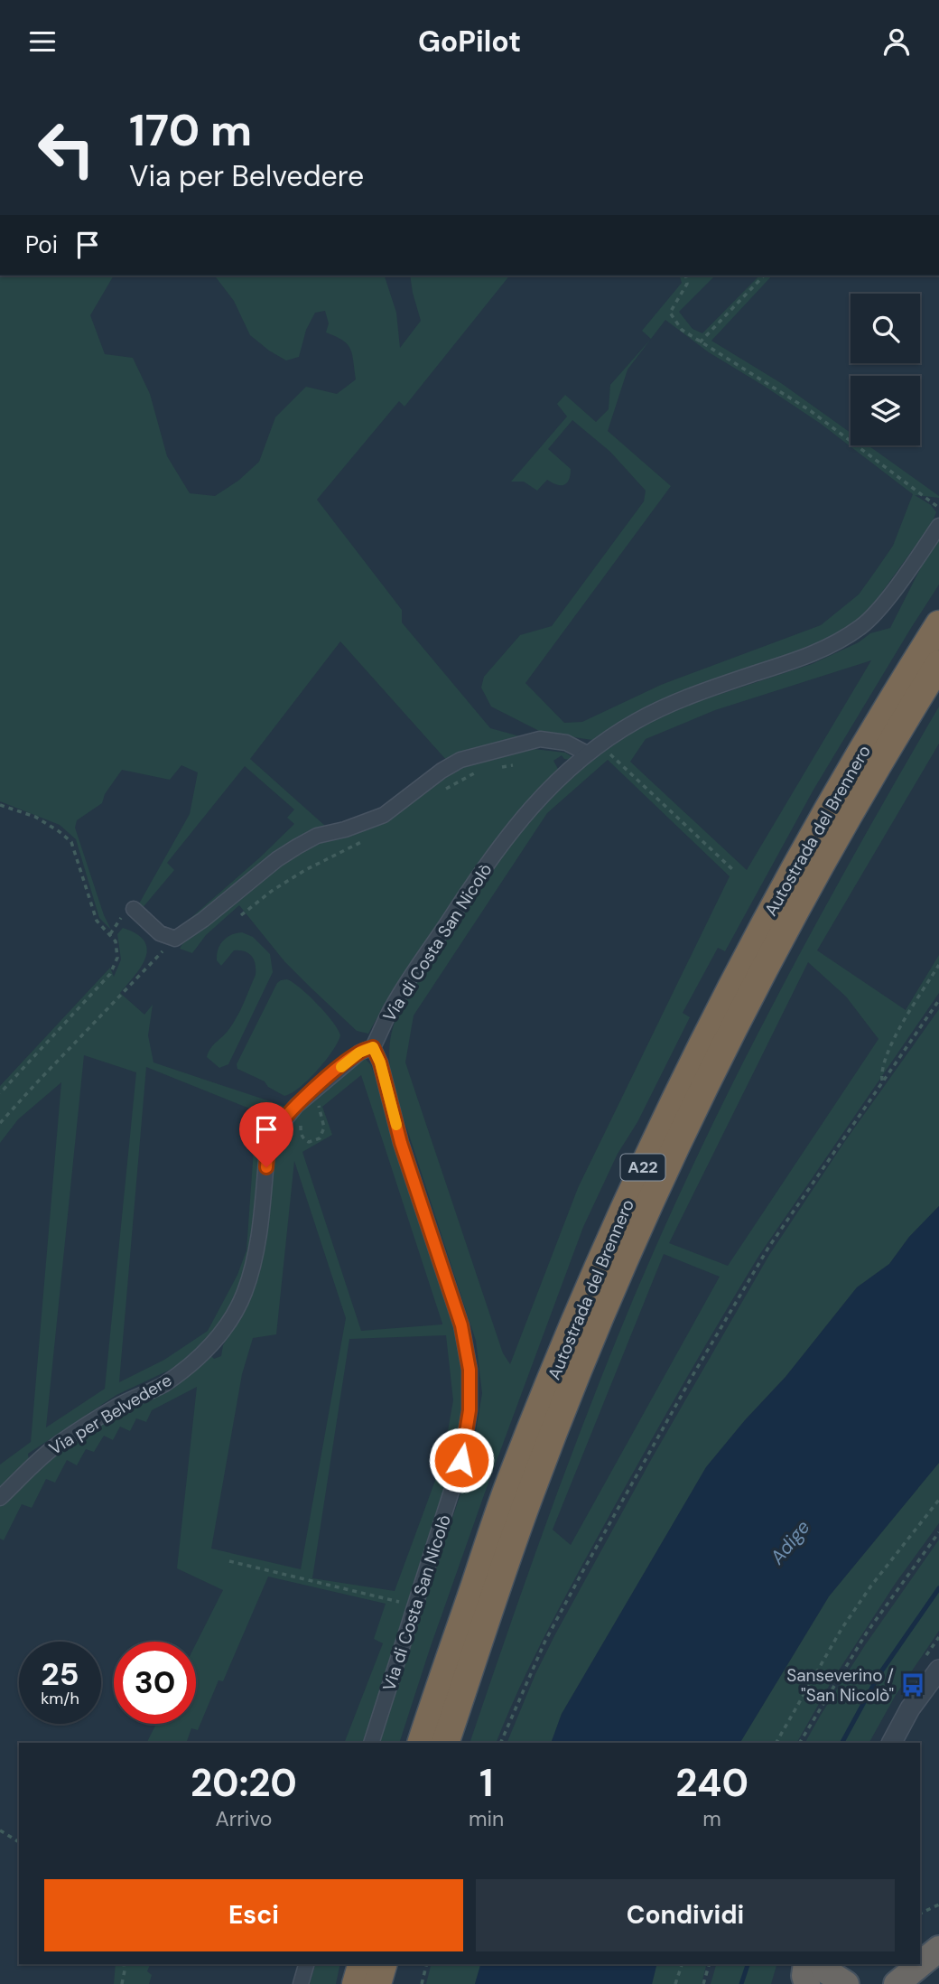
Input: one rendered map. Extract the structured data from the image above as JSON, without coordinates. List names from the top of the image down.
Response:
{
  "streets": {
    "highway": ["Autostrada del Brennero", "A22"],
    "street": ["Via di Costa San Nicolò", "Via per Belvedere"]
  },
  "crossings": [
    ["Via di Costa San Nicolò", "Via per Belvedere"]
  ],
  "water": ["Adige"],
  "places": {
    "bus stop": ["Sanseverino / \"San Nicolò\""]
  },
  "page": {
    "header": "GoPilot",
    "turn": ["170 m", "Via per Belvedere"],
    "then": "Poi",
    "speed": "25 km/h",
    "limit": "30",
    "eta": [
      "20:20",
      "Arrivo",
      "1",
      "min",
      "240",
      "m"
    ],
    "buttons": ["Esci", "Condividi"]
  }
}
